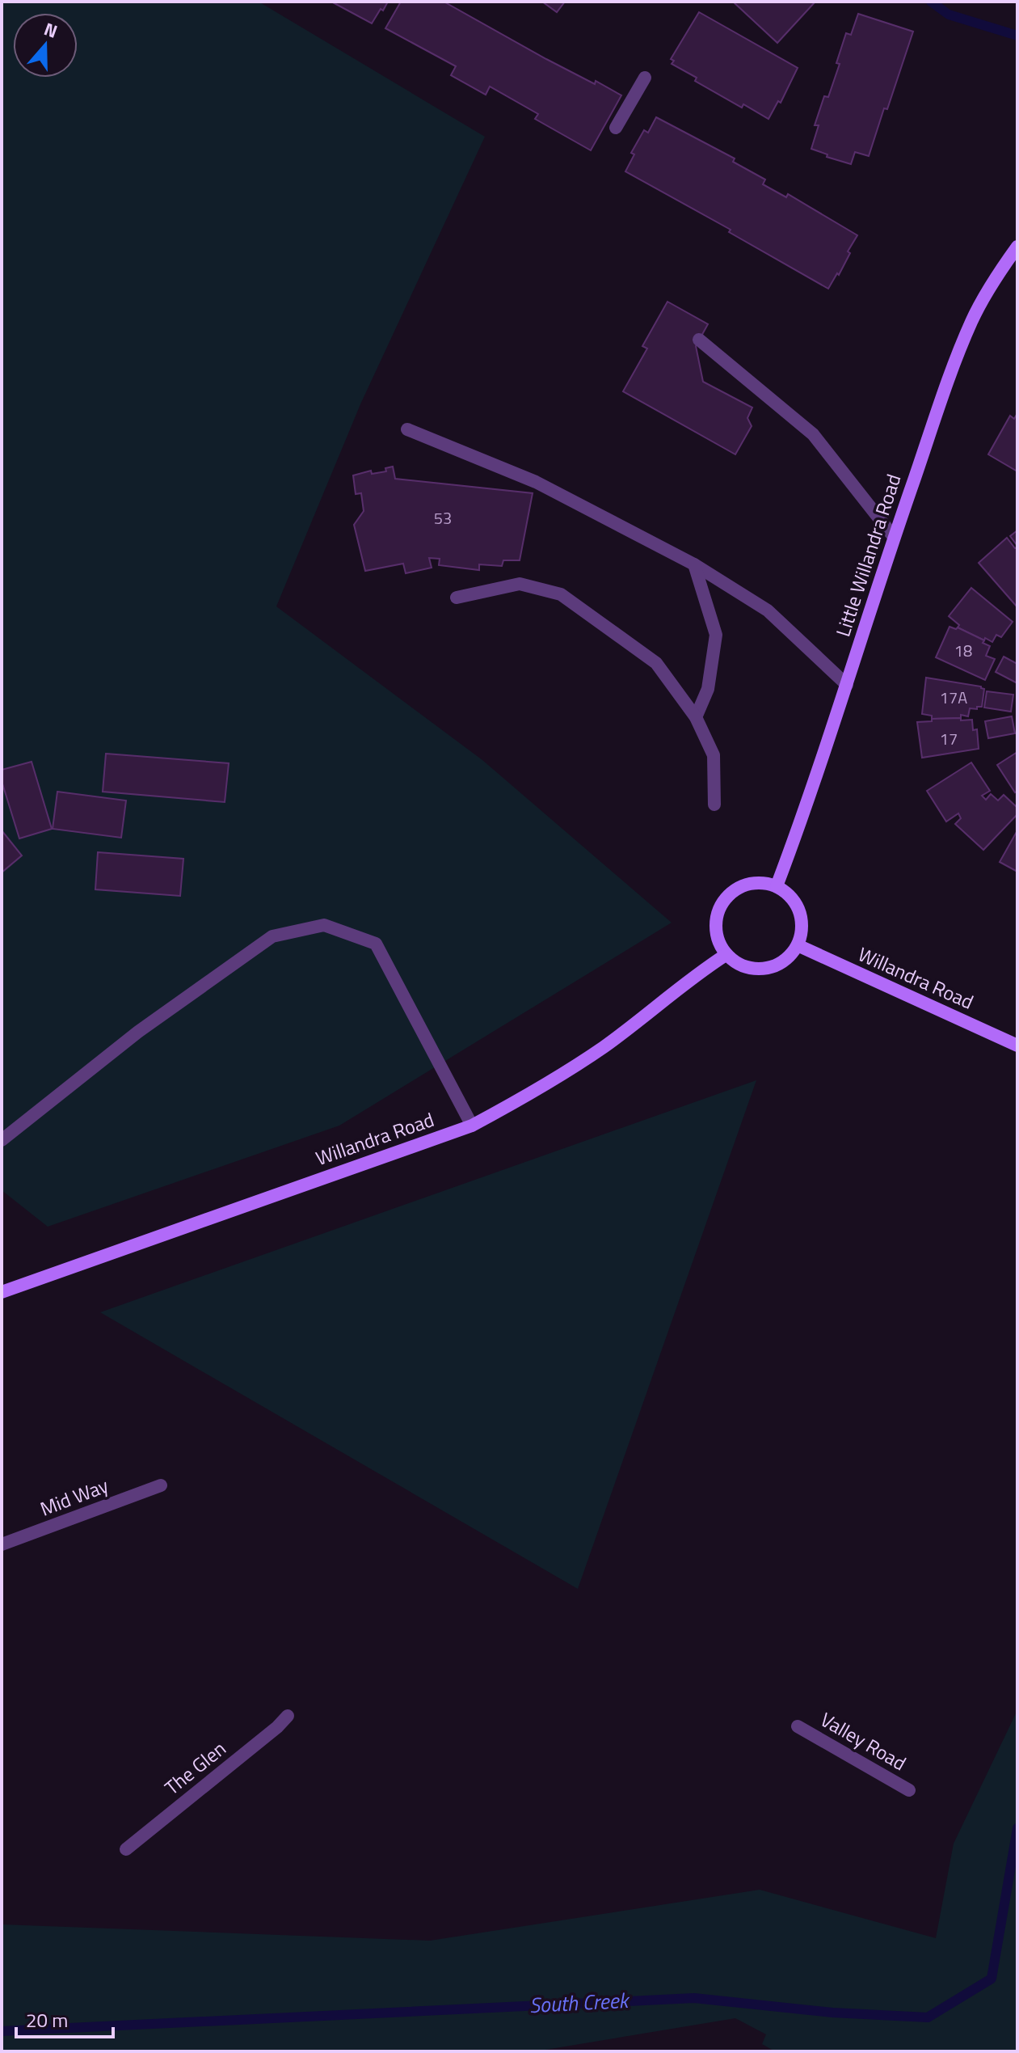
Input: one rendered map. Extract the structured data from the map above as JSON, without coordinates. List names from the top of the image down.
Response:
{
  "streets": {
    "main road": ["Little Willandra Road", "Willandra Road"],
    "lane": ["Mid Way", "Valley Road", "The Glen"]
  },
  "crossings": [
    ["Little Willandra Road", "Willandra Road"]
  ],
  "water": ["South Creek"],
  "house_numbers": [
    "53",
    "18",
    "17A",
    "17"
  ],
  "scale_bar": "20 m",
  "north": "top"
}
